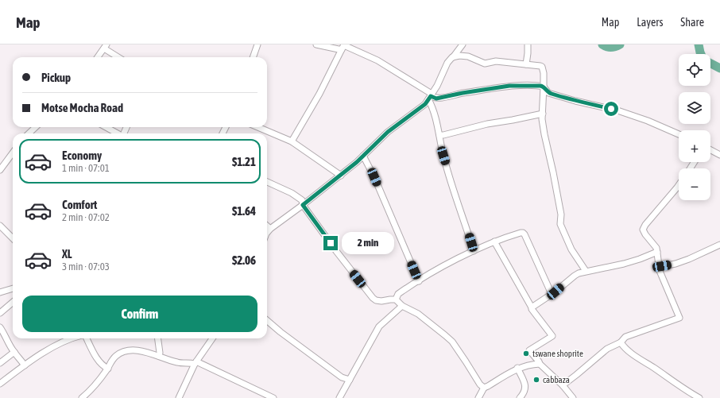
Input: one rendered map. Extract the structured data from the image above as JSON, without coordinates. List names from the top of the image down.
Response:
{
  "places": ["tswane shoprite", "cabbaza"],
  "page": {
    "header": "Map",
    "nav": ["Map", "Layers", "Share"],
    "map_buttons": ["+", "−"],
    "banner": ["Pickup", "Motse Mocha Road"],
    "list": [
      {
        "name": "Economy",
        "note": "1 min · 07:01",
        "value": "$1.21"
      },
      {
        "name": "Comfort",
        "note": "2 min · 07:02",
        "value": "$1.64"
      },
      {
        "name": "XL",
        "note": "3 min · 07:03",
        "value": "$2.06"
      }
    ],
    "bubble": "2 min",
    "buttons": "Confirm"
  }
}
